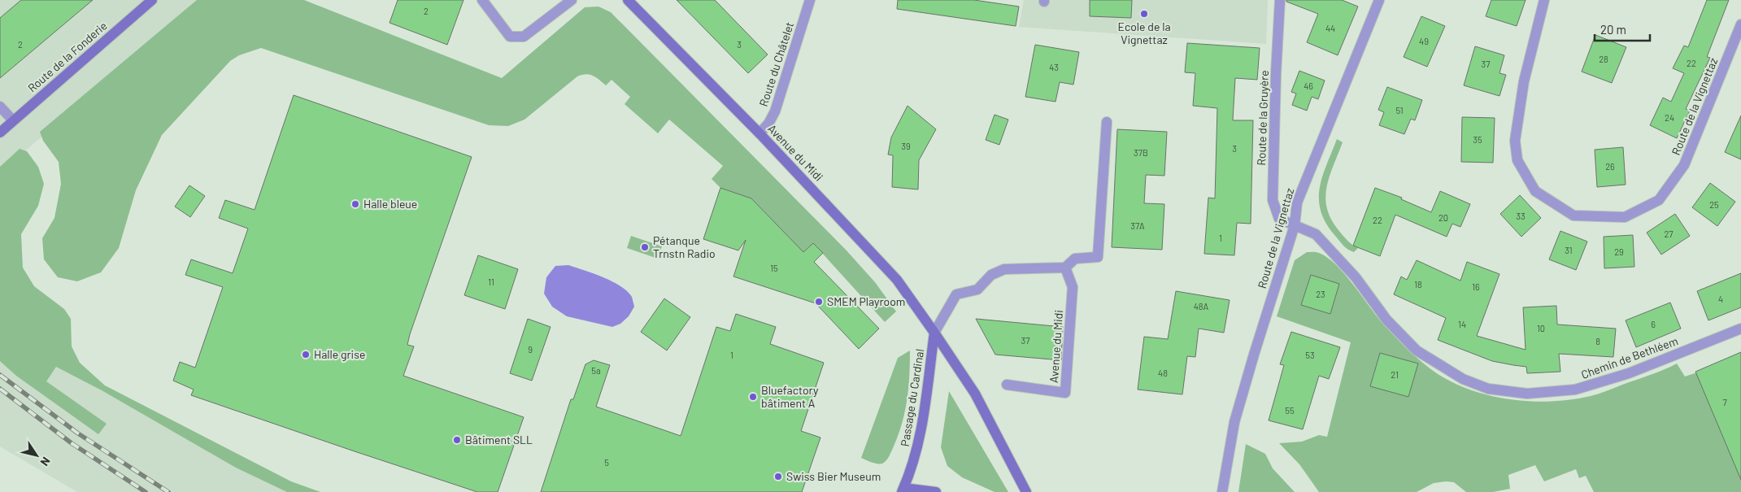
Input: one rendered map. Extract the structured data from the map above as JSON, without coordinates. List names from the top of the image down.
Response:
{
  "streets": {
    "main road": ["Route de la Fonderie", "Avenue du Midi", "Passage du Cardinal"],
    "street": [
      "Route du Châtelet",
      "Route de la Vignettaz",
      "Route de la Gruyère",
      "Chemin de Bethléem"
    ]
  },
  "crossings": [
    ["Route du Châtelet", "Avenue du Midi"],
    ["Route de la Vignettaz", "Route de la Gruyère"],
    ["Route de la Vignettaz", "Chemin de Bethléem"],
    ["Route de la Gruyère", "Chemin de Bethléem"],
    ["Avenue du Midi", "Passage du Cardinal"]
  ],
  "places": [
    "Ecole de la Vignettaz",
    "Halle bleue",
    "Pétanque Trnstn Radio",
    "SMEM Playroom",
    "Halle grise",
    "Bluefactory bâtiment A",
    "Bâtiment SLL",
    "Swiss Bier Museum"
  ],
  "house_numbers": [
    "2",
    "44",
    "49",
    "2",
    "3",
    "28",
    "22",
    "37",
    "43",
    "46",
    "51",
    "24",
    "35",
    "39",
    "3",
    "37B",
    "26",
    "25",
    "33",
    "20",
    "22",
    "37A",
    "27",
    "1",
    "31",
    "29",
    "15",
    "11",
    "18",
    "16",
    "23",
    "4",
    "48A",
    "14",
    "6",
    "10",
    "37",
    "8",
    "9",
    "1",
    "53",
    "5a",
    "48",
    "21",
    "7",
    "55",
    "5"
  ],
  "scale_bar": "20 m",
  "north": "bottom right"
}
